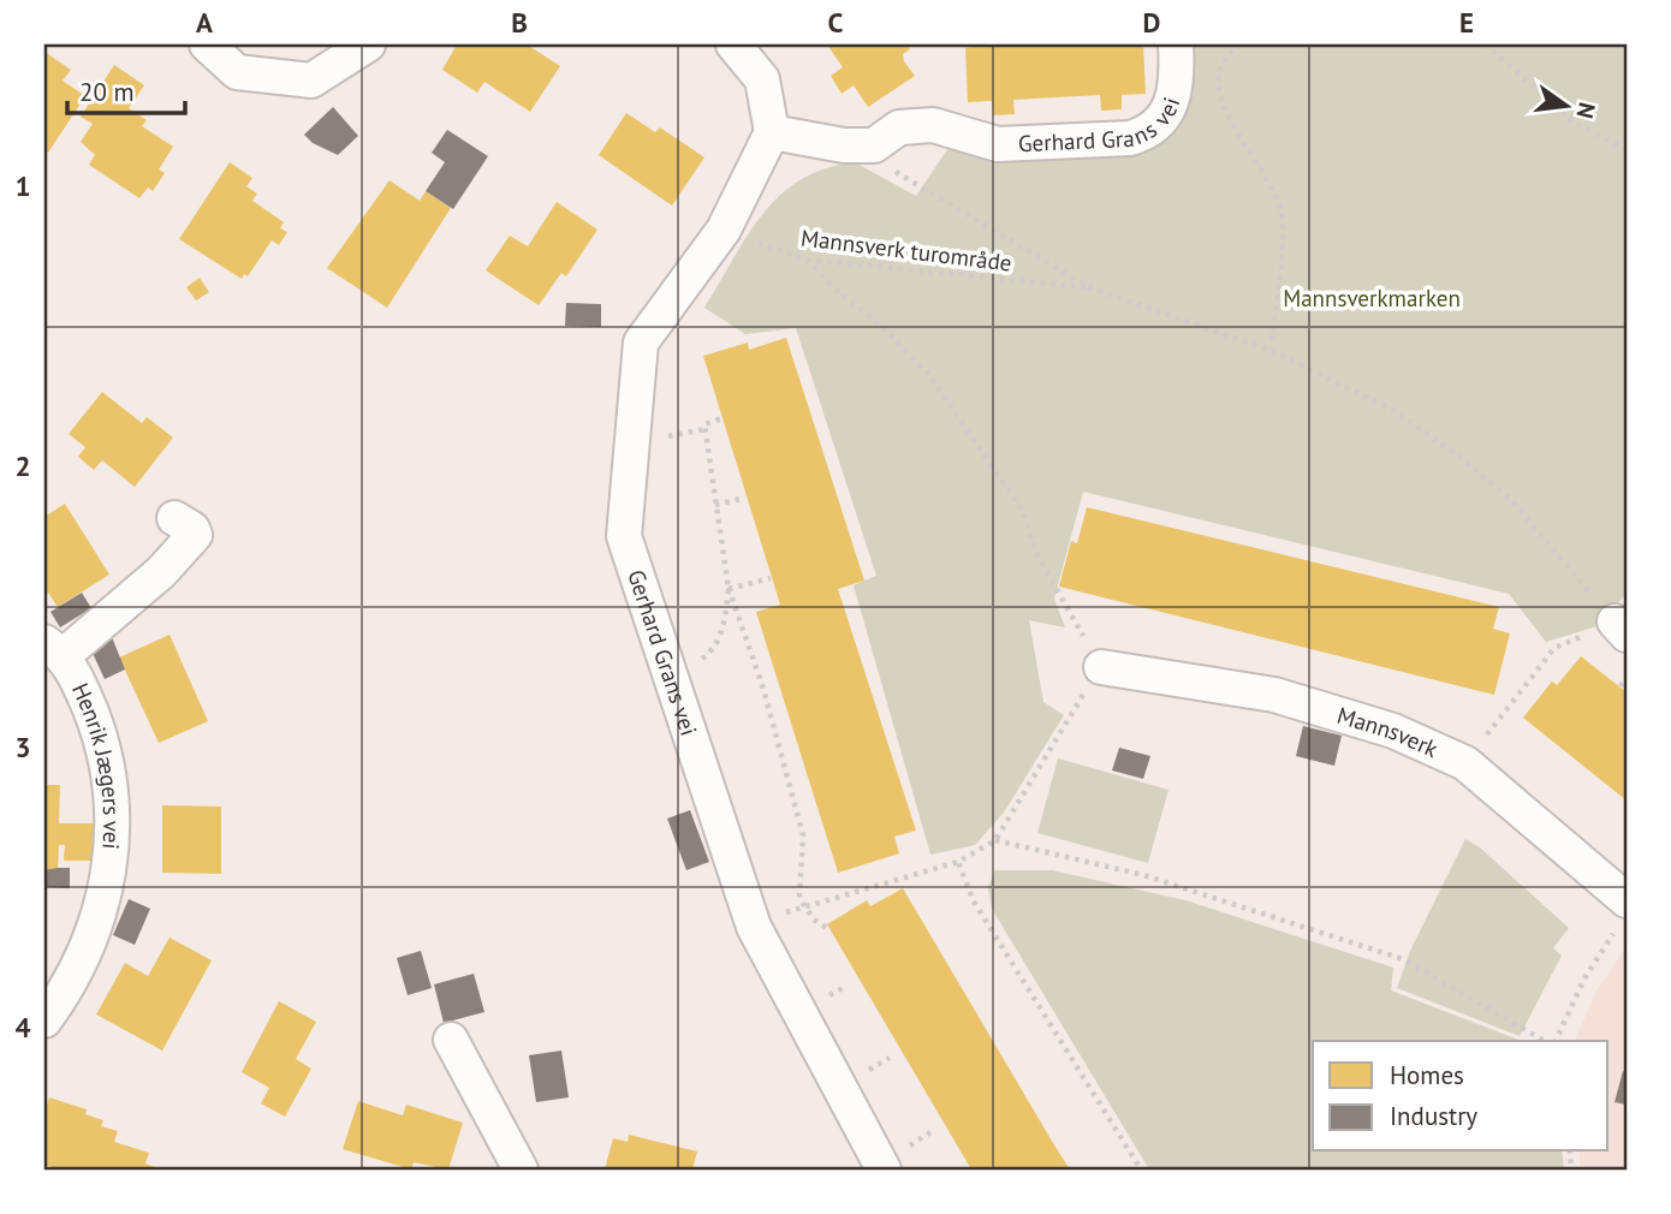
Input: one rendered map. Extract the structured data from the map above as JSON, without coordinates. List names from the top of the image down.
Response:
{
  "streets": {
    "street": ["Gerhard Grans vei", "Mannsverk", "Henrik Jægers vei"],
    "path": ["Mannsverk turområde"]
  },
  "crossings": [
    ["Gerhard Grans vei", "Mannsverk turområde"]
  ],
  "parks": ["Mannsverkmarken"],
  "legend": ["Homes", "Industry"],
  "scale_bar": "20 m",
  "north": "right",
  "grid": {
    "columns": [
      "A",
      "B",
      "C",
      "D",
      "E"
    ],
    "rows": [
      "1",
      "2",
      "3",
      "4"
    ]
  }
}
